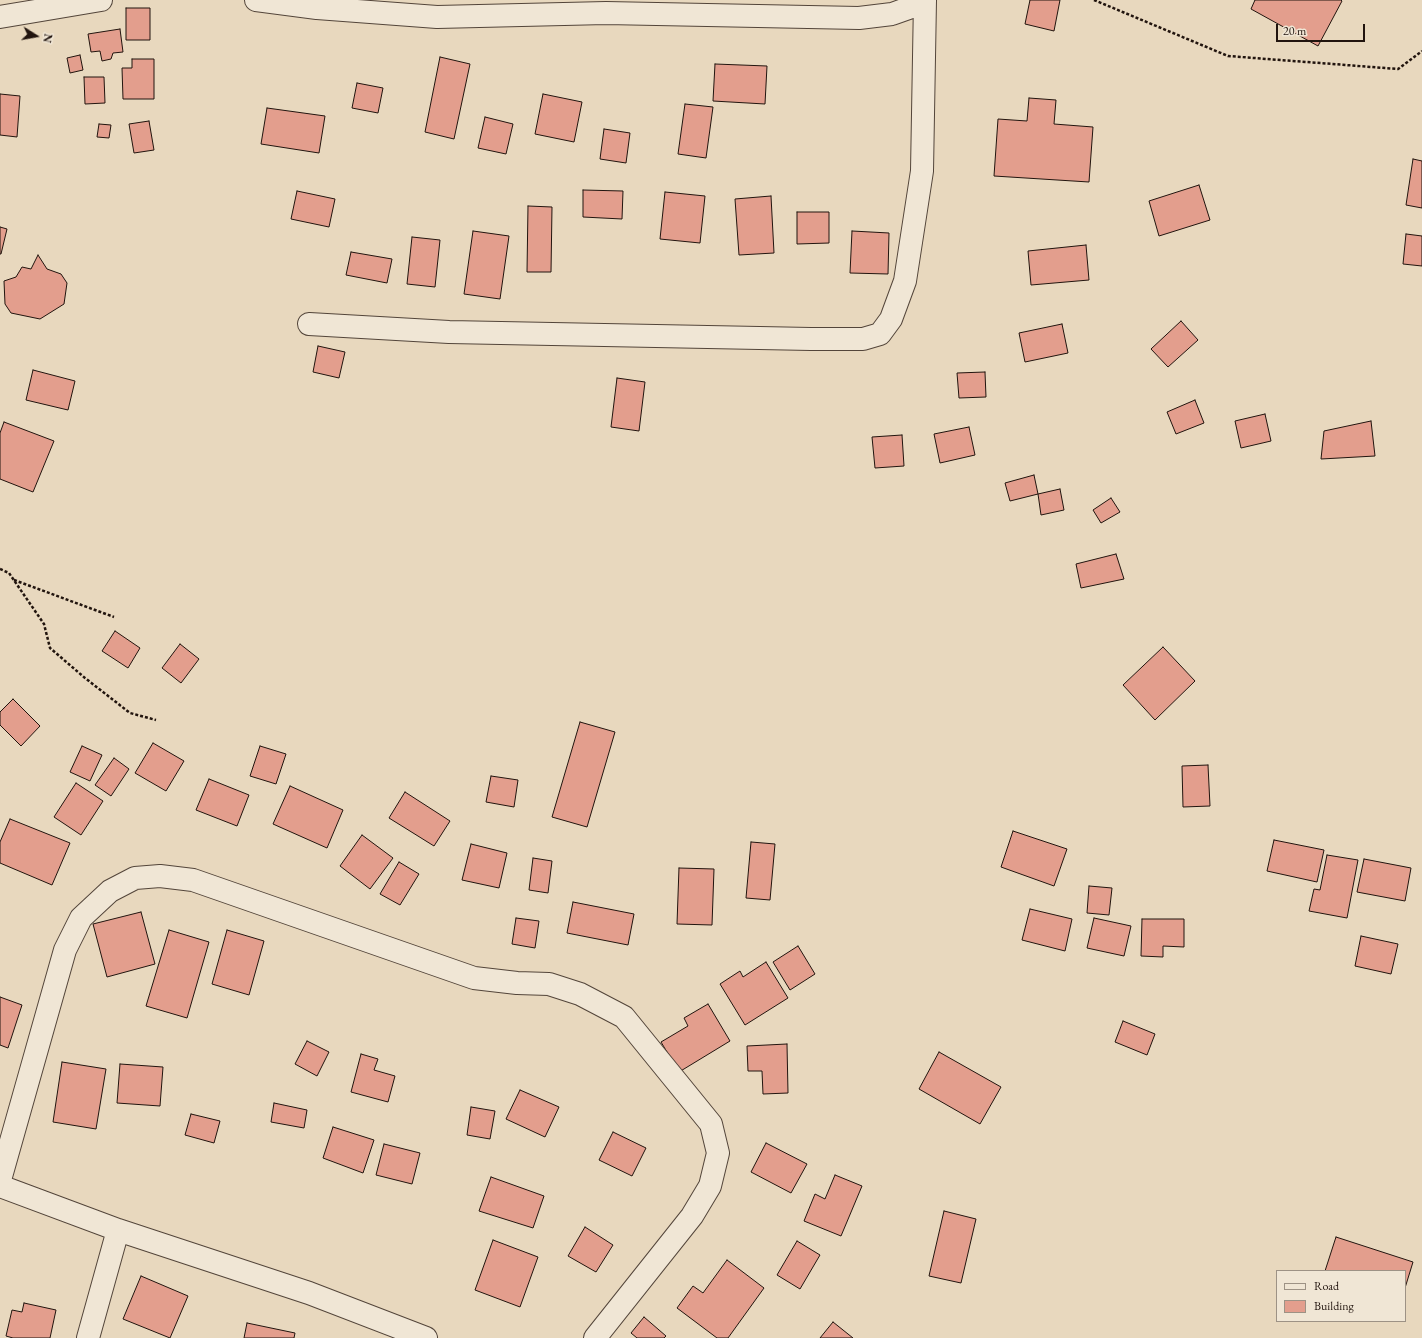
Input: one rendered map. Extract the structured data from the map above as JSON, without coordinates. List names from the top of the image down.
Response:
{
  "legend": ["Road", "Building"],
  "scale_bar": "20 m",
  "north": "right"
}
